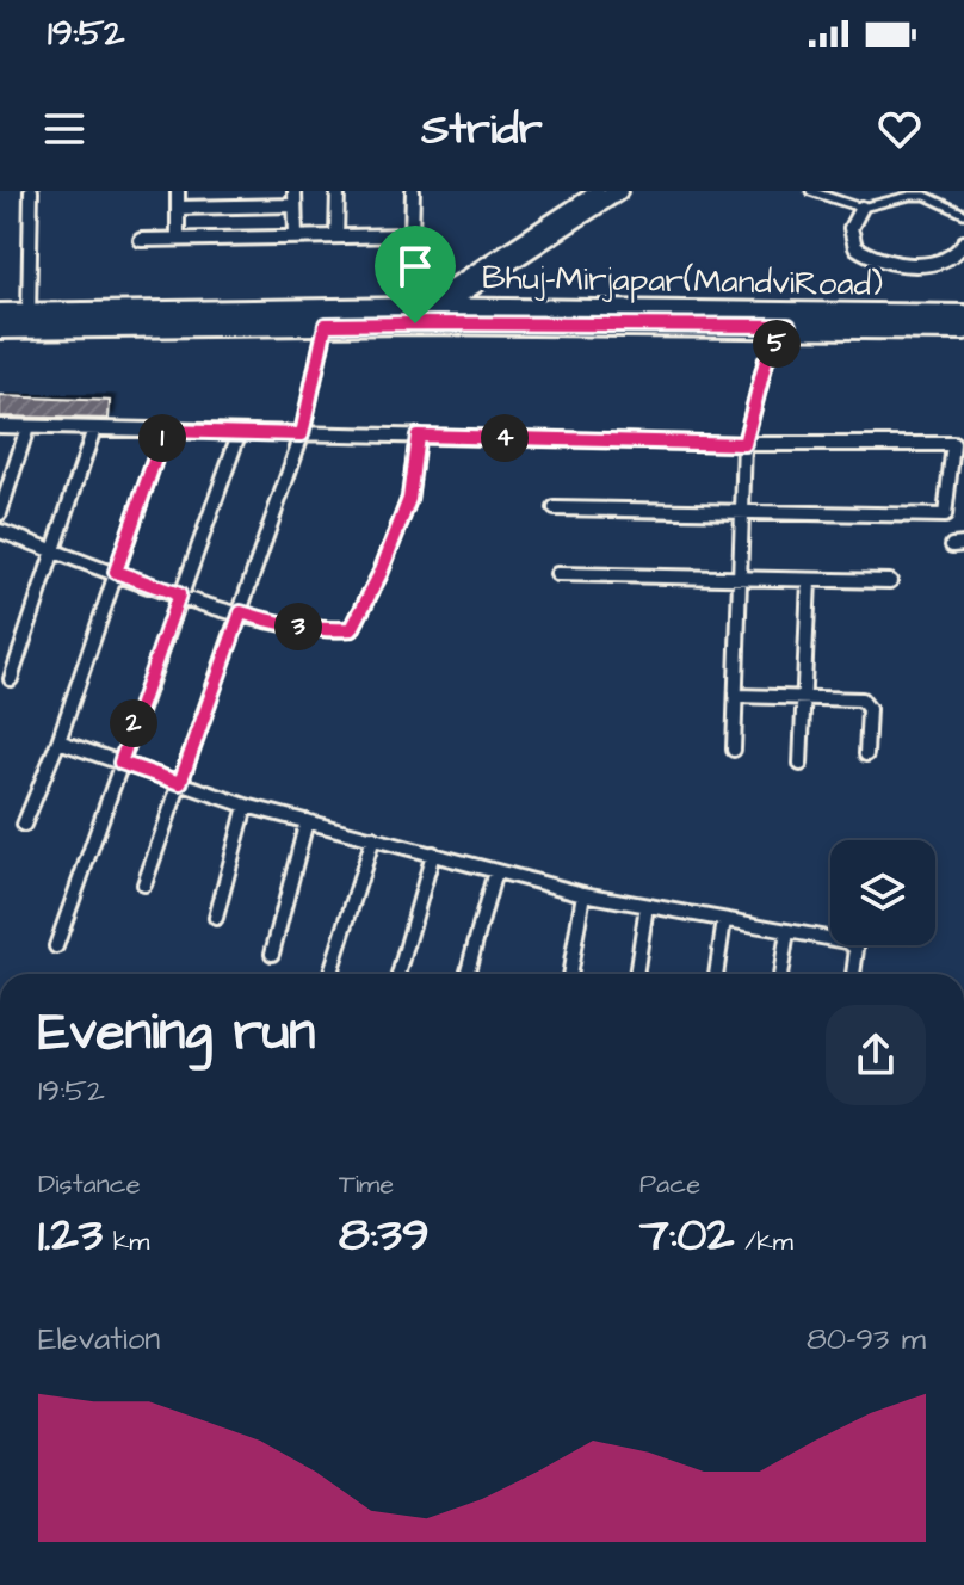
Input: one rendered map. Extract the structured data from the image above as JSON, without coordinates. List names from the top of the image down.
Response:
{
  "streets": {
    "main road": ["Bhuj-Mirjapar(MandviRoad)"]
  },
  "page": {
    "status": "19:52",
    "header": "Stridr",
    "pins": [
      "5",
      "1",
      "4",
      "3",
      "2"
    ],
    "heading": ["Evening run", "19:52"],
    "stats": [
      ["Distance", "1.23 km"],
      ["Time", "8:39"],
      ["Pace", "7:02 /km"]
    ],
    "chart": ["Elevation", "80–93 m"]
  }
}
